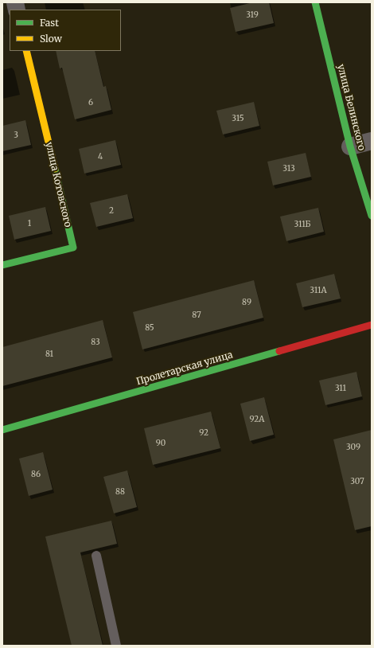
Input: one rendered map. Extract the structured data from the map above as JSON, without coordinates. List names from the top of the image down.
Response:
{
  "streets": {
    "street": ["улица Белинского", "улица Котовского", "Пролетарская улица"]
  },
  "house_numbers": [
    "319",
    "6",
    "315",
    "3",
    "4",
    "313",
    "2",
    "1",
    "311Б",
    "311А",
    "89",
    "87",
    "85",
    "83",
    "81",
    "311",
    "92А",
    "92",
    "90",
    "309",
    "86",
    "307",
    "88"
  ],
  "legend": ["Fast", "Slow"]
}
